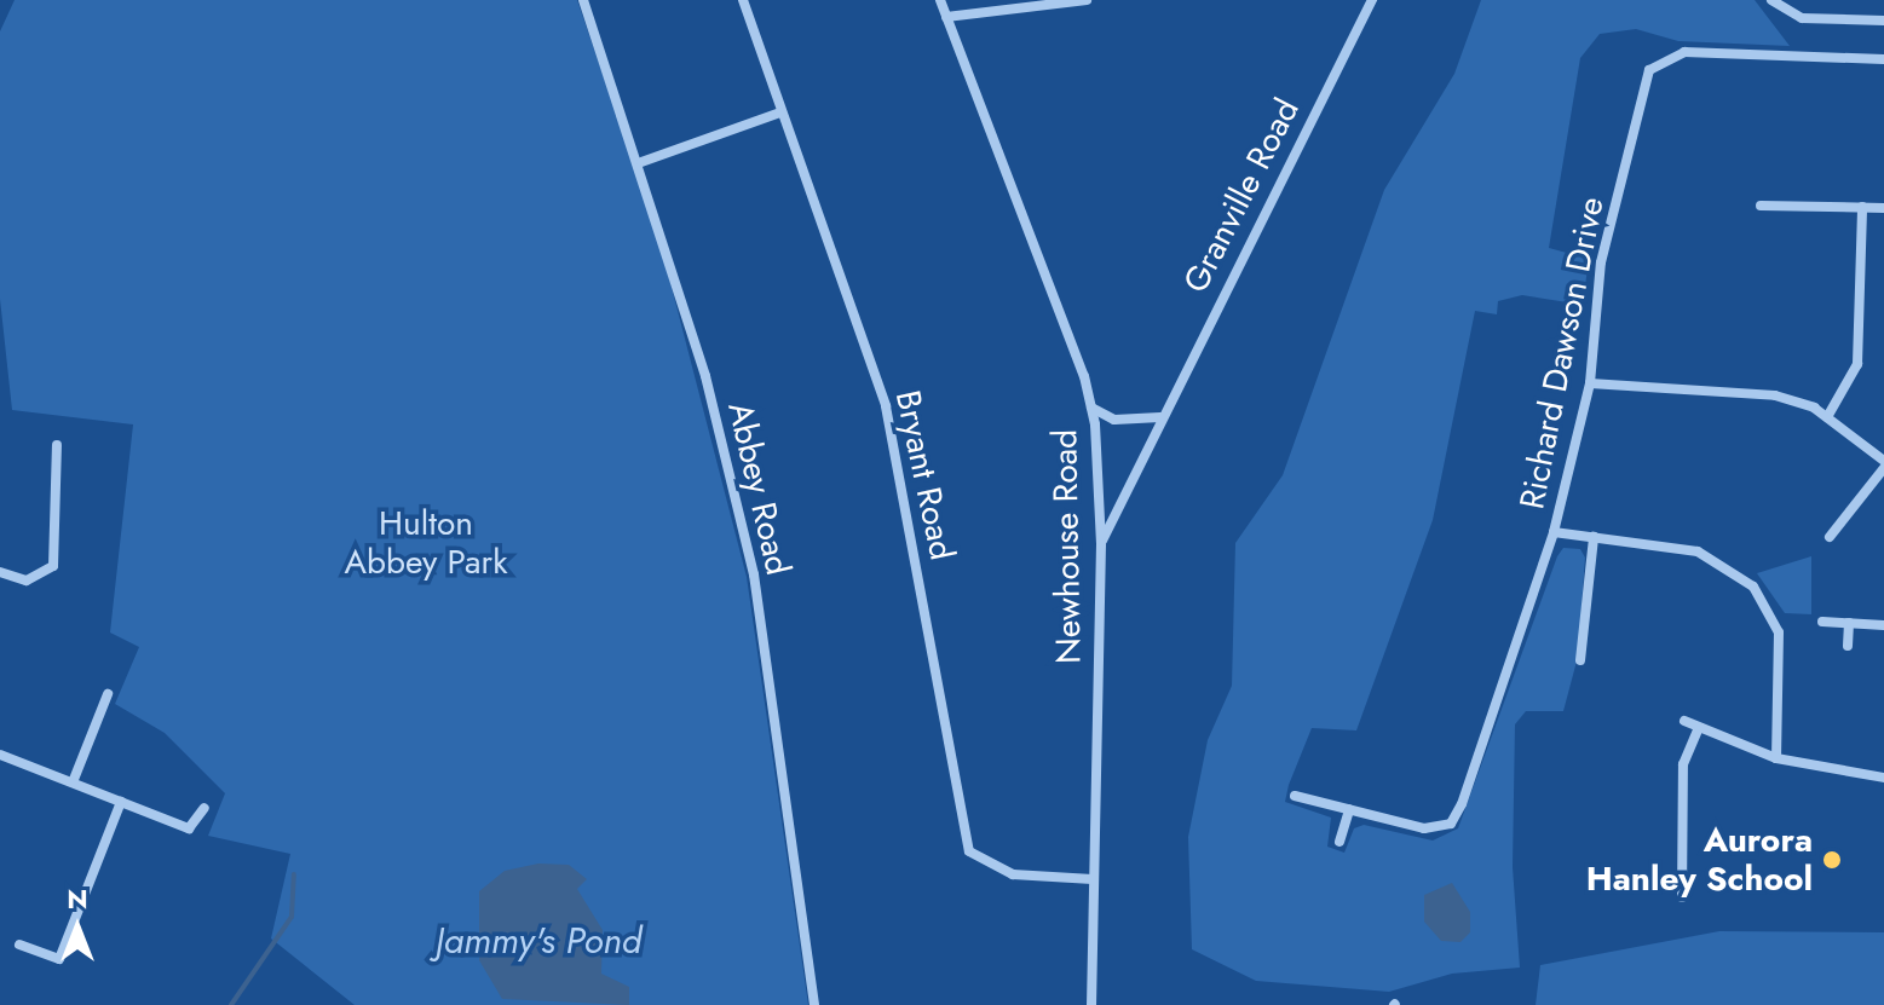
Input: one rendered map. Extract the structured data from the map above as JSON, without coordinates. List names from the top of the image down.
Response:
{
  "streets": {
    "street": [
      "Granville Road",
      "Richard Dawson Drive",
      "Bryant Road",
      "Abbey Road",
      "Newhouse Road"
    ]
  },
  "crossings": [
    ["Granville Road", "Newhouse Road"],
    ["Bryant Road", "Newhouse Road"]
  ],
  "water": ["Jammy's Pond"],
  "parks": ["Hulton Abbey Park"],
  "places": ["Aurora Hanley School"],
  "north": "top"
}
